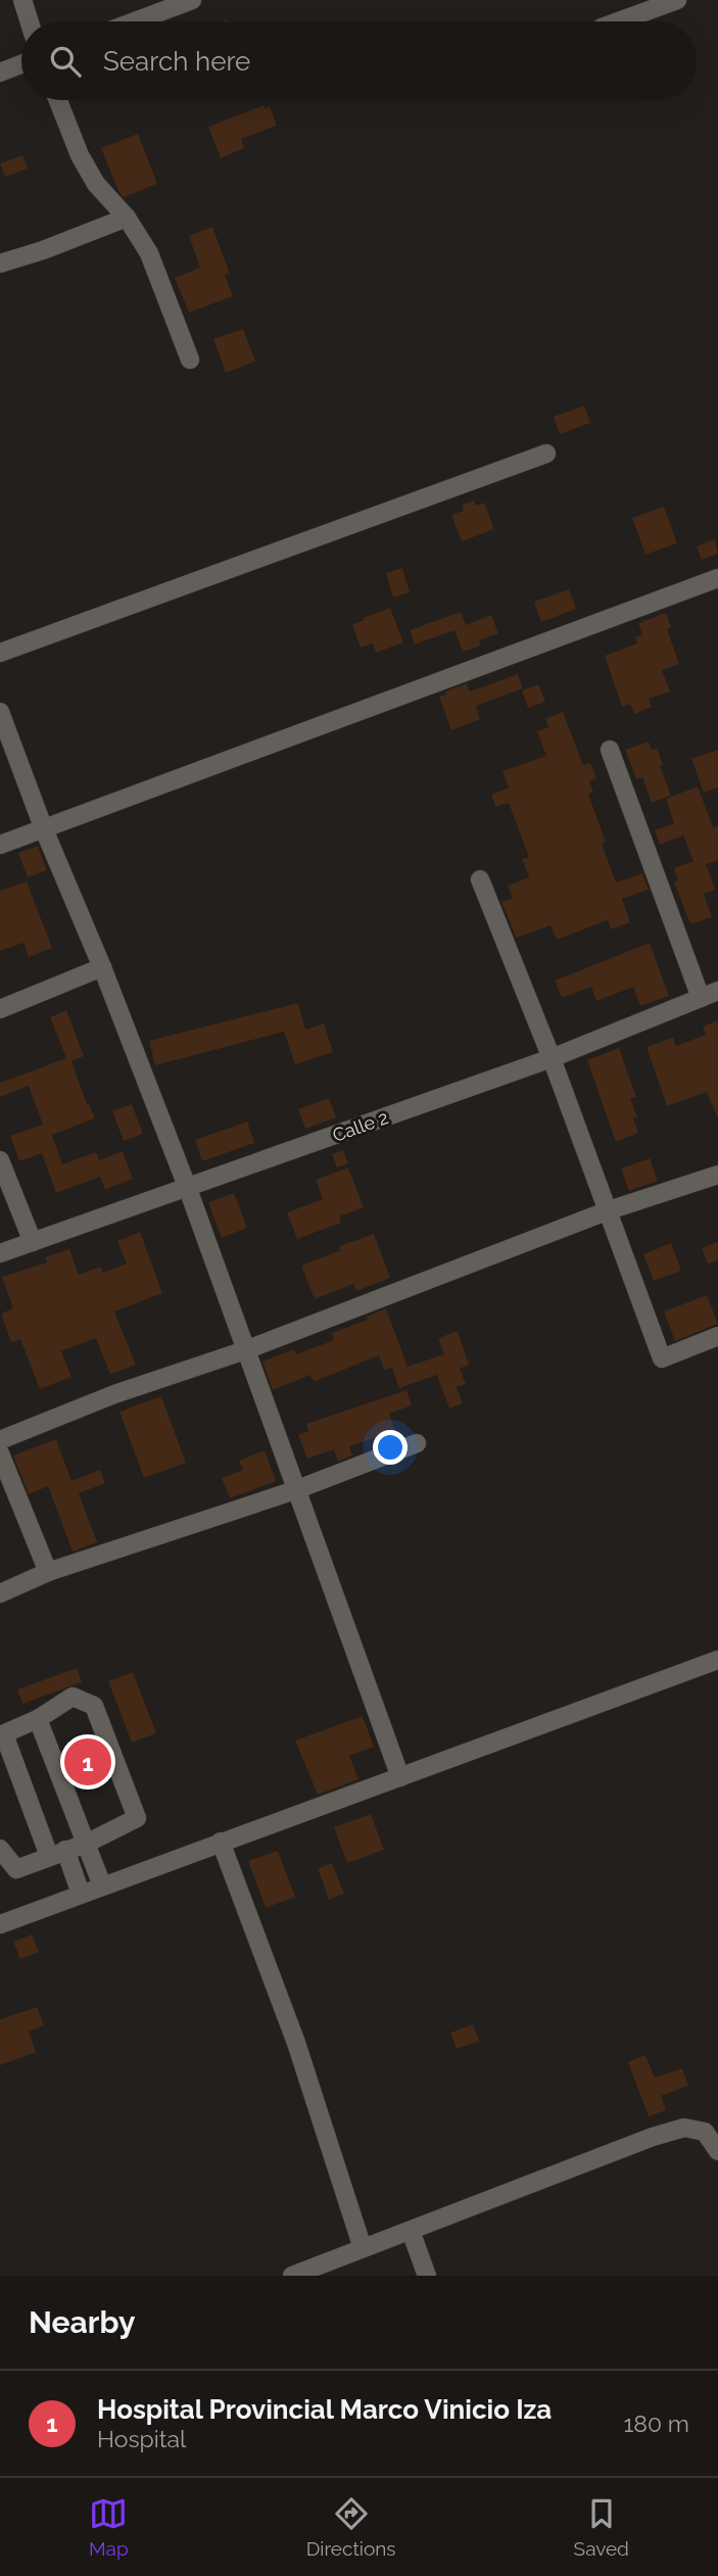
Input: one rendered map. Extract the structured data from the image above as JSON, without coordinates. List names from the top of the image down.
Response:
{
  "streets": {
    "street": ["Calle 2"]
  },
  "page": {
    "search": "Search here",
    "pins": "1",
    "heading": "Nearby",
    "list": [
      {
        "mark": "1",
        "name": "Hospital Provincial Marco Vinicio Iza",
        "note": "Hospital",
        "value": "180 m"
      }
    ],
    "nav": ["Map", "Directions", "Saved"]
  }
}
